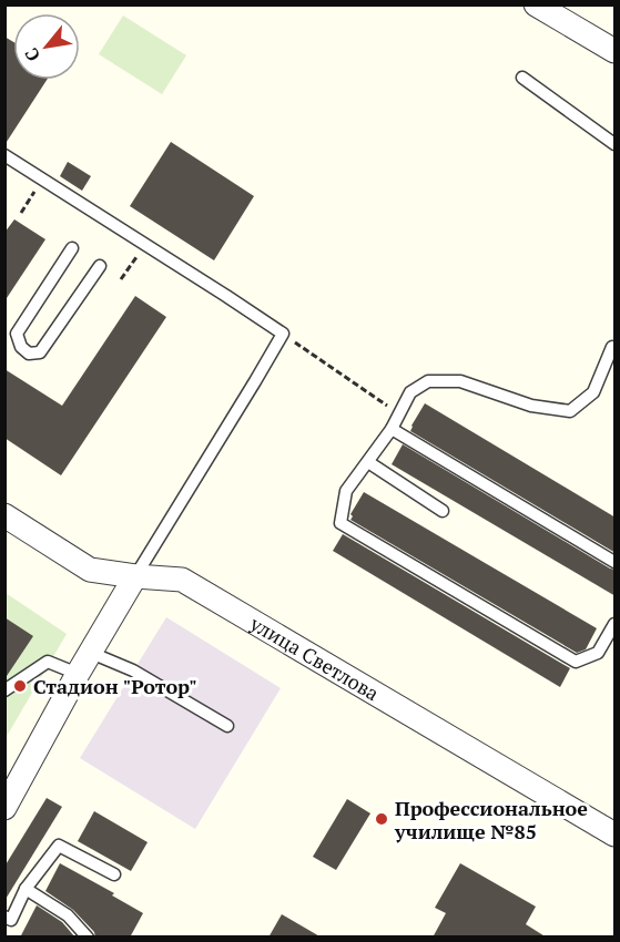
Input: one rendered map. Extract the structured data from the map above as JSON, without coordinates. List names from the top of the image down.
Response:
{
  "streets": {
    "street": ["улица Светлова"]
  },
  "places": ["Стадион \"Ротор\"", "Профессиональное училище №85"],
  "north": "bottom left"
}
